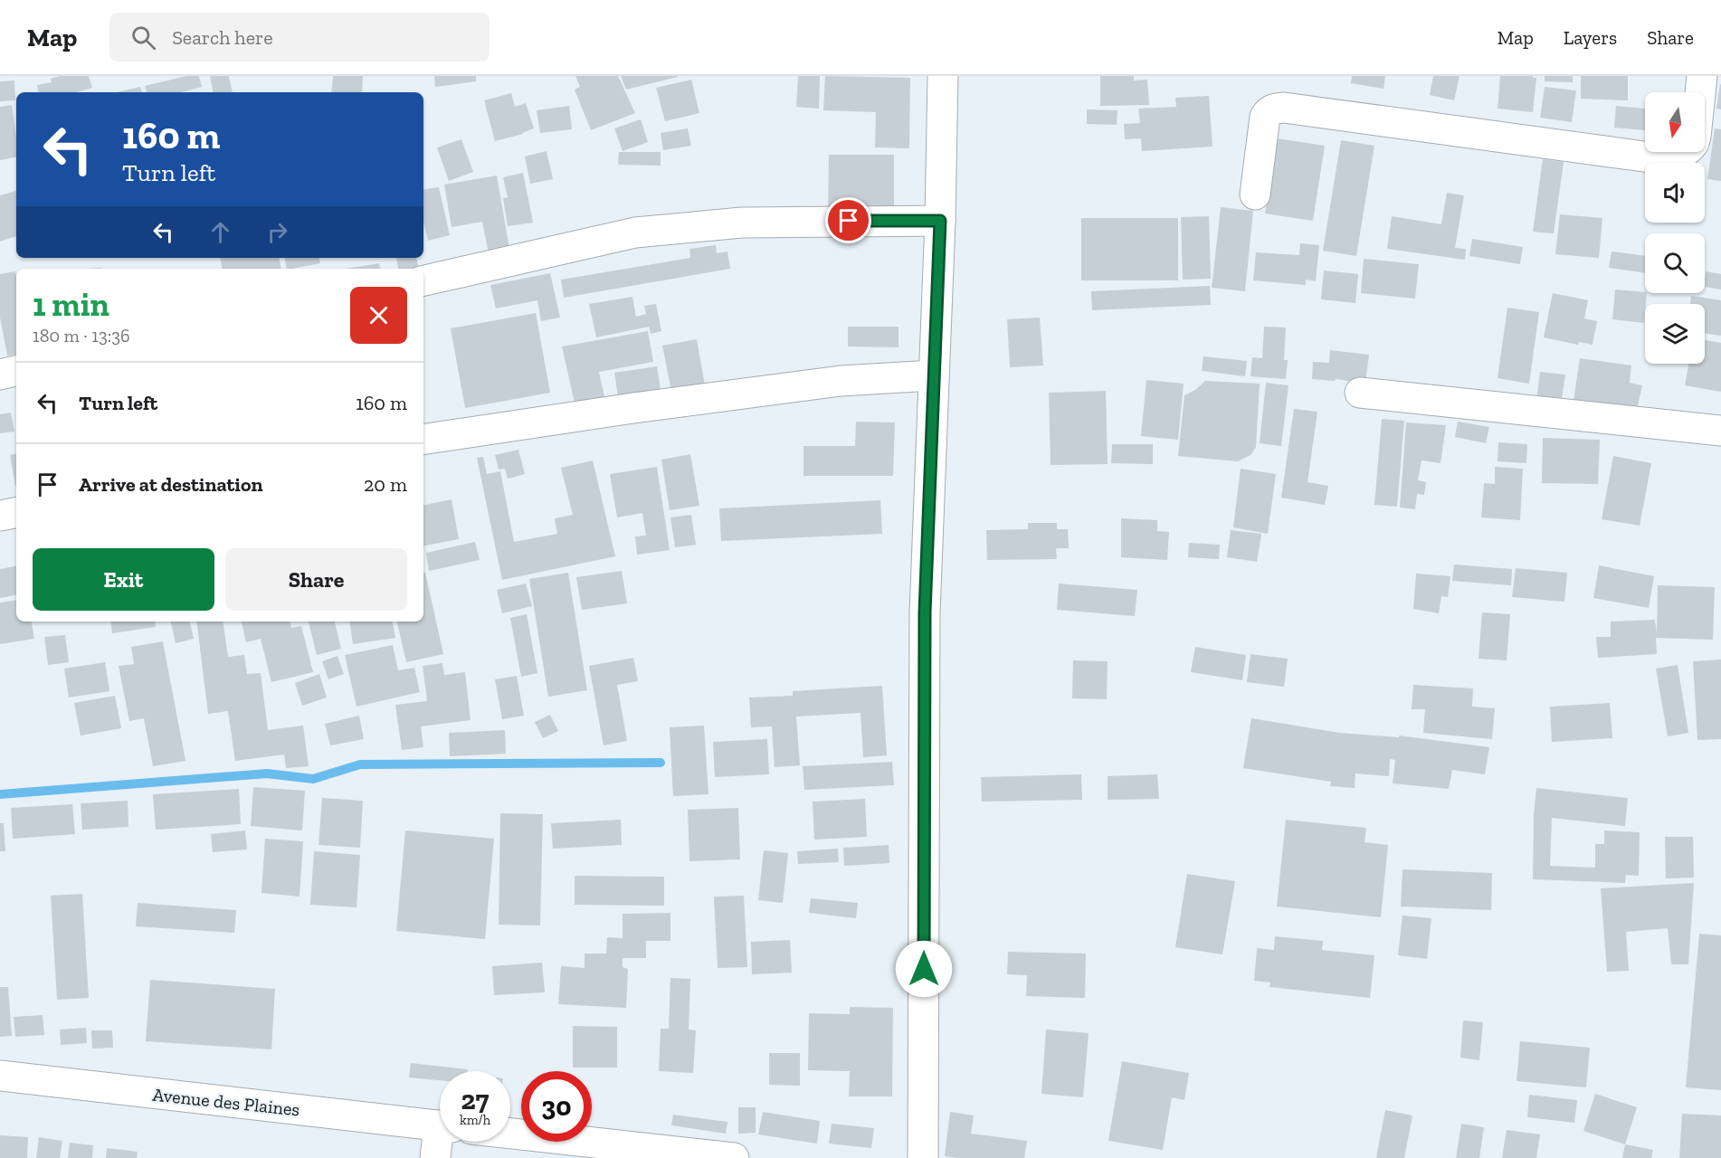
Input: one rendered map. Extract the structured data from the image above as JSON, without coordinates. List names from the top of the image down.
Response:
{
  "streets": {
    "street": ["Avenue des Plaines"]
  },
  "north": "bottom",
  "page": {
    "header": "Map",
    "search": "Search here",
    "nav": ["Map", "Layers", "Share"],
    "turn": ["160 m", "Turn left"],
    "heading": ["1 min", "180 m · 13:36"],
    "list": [
      {
        "name": "Turn left",
        "value": "160 m"
      },
      {
        "name": "Arrive at destination",
        "value": "20 m"
      }
    ],
    "buttons": ["Exit", "Share"],
    "speed": "27 km/h",
    "limit": "30"
  }
}
